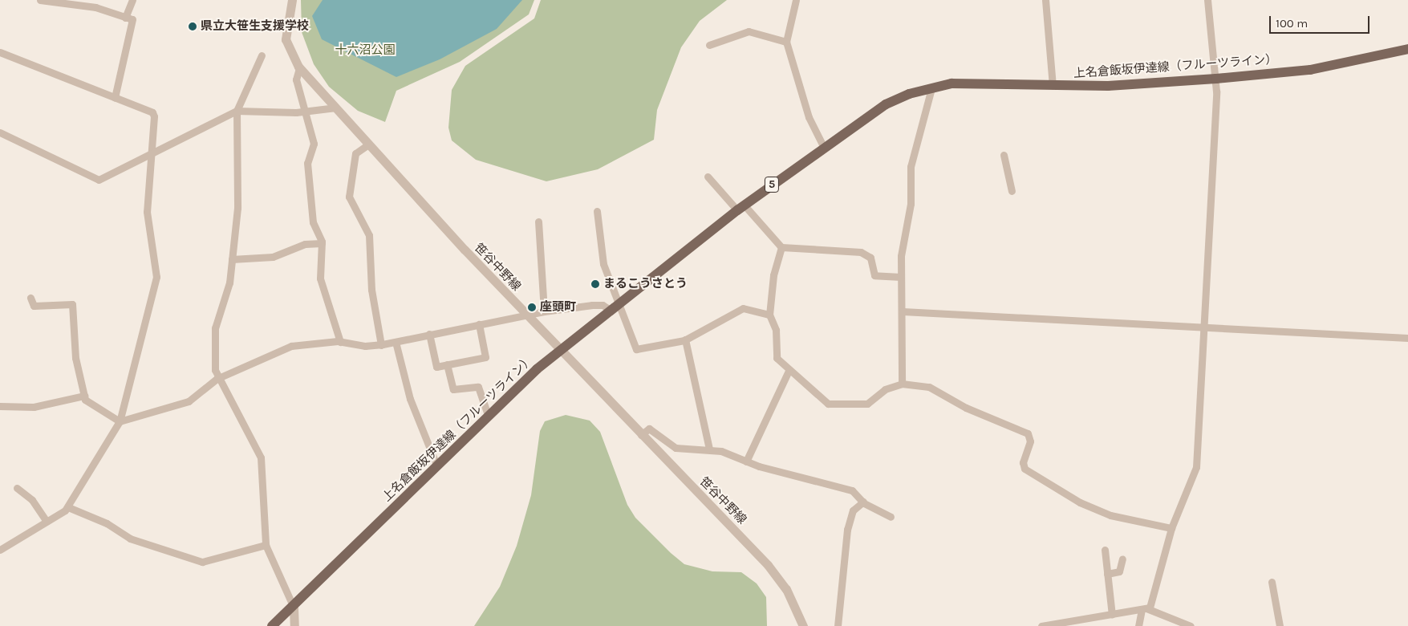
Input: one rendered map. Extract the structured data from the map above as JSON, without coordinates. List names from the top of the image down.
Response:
{
  "streets": {
    "main road": ["上名倉飯坂伊達線（フルーツライン）", "5"],
    "street": ["笹谷中野線"]
  },
  "crossings": [
    ["上名倉飯坂伊達線（フルーツライン）", "笹谷中野線"]
  ],
  "parks": ["十六沼公園"],
  "places": ["県立大笹生支援学校", "まるこうさとう", "座頭町"],
  "scale_bar": "100 m"
}
